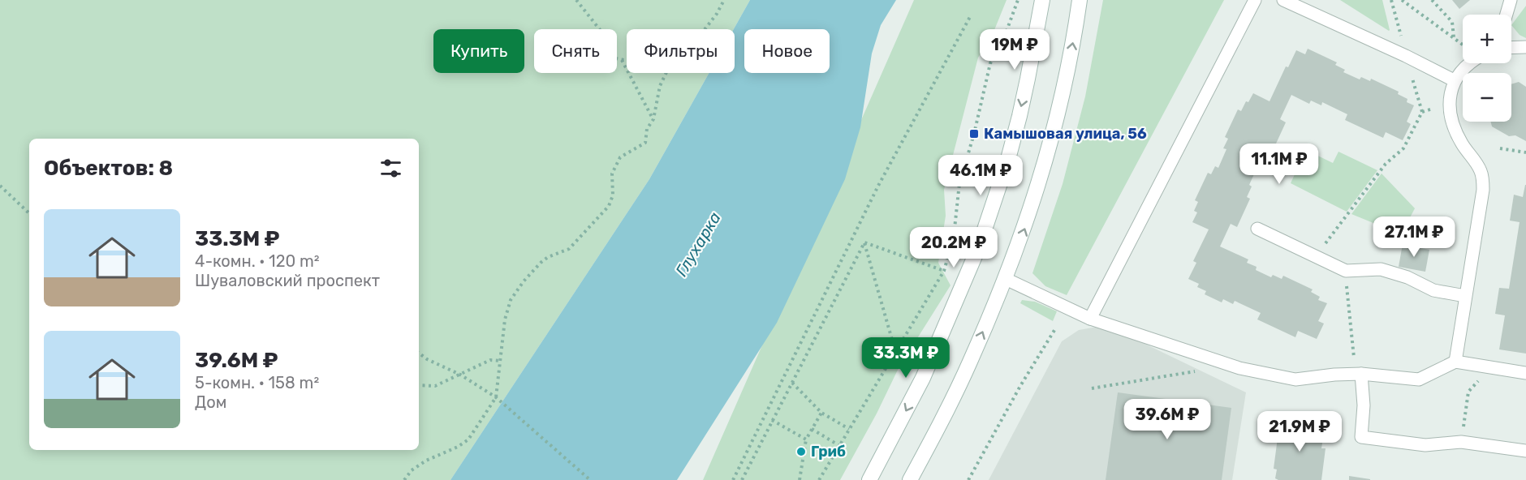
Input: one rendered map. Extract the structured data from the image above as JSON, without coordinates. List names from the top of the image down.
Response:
{
  "water": ["Глухарка"],
  "places": {
    "transit": ["Камышовая улица, 56"],
    "other": ["Гриб"]
  },
  "page": {
    "map_buttons": ["+", "−"],
    "price": [
      "19M ₽",
      "11.1M ₽",
      "46.1M ₽",
      "27.1M ₽",
      "20.2M ₽",
      "33.3M ₽",
      "39.6M ₽",
      "21.9M ₽"
    ],
    "chip": [
      "Купить",
      "Снять",
      "Фильтры",
      "Новое"
    ],
    "heading": "Объектов: 8",
    "list": [
      {
        "name": "33.3M ₽",
        "note": "4-комн. · 120 m² · Шуваловский проспект"
      },
      {
        "name": "39.6M ₽",
        "note": "5-комн. · 158 m² · Дом"
      }
    ]
  }
}
